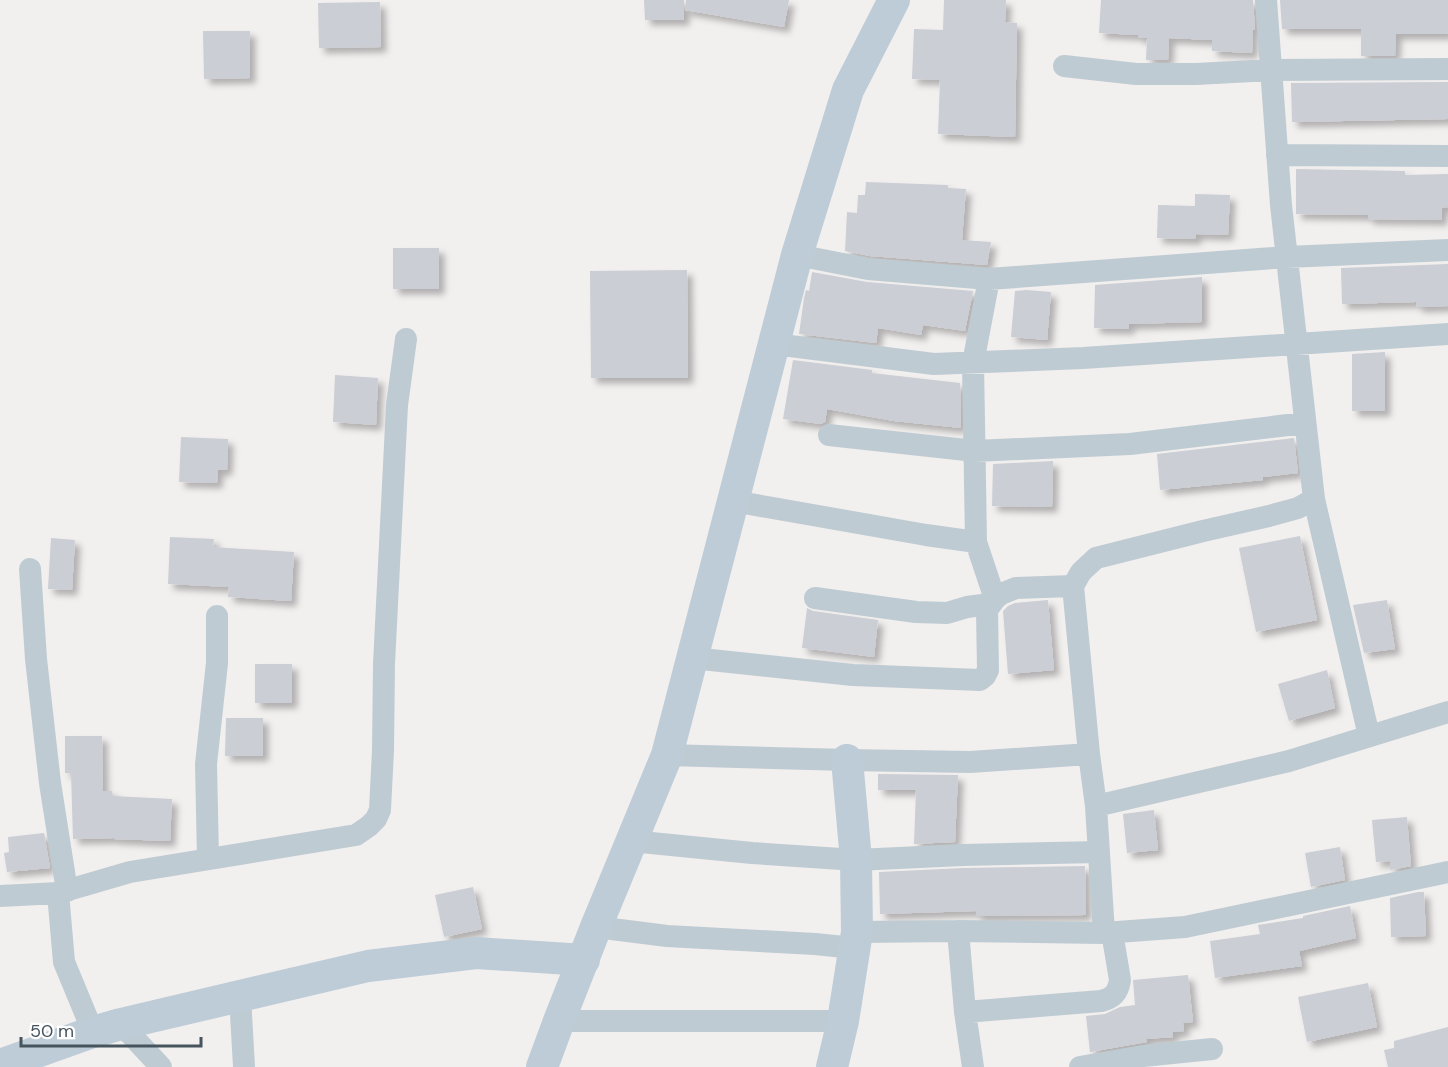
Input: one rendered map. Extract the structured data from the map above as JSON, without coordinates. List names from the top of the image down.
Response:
{
  "scale_bar": "50 m"
}
